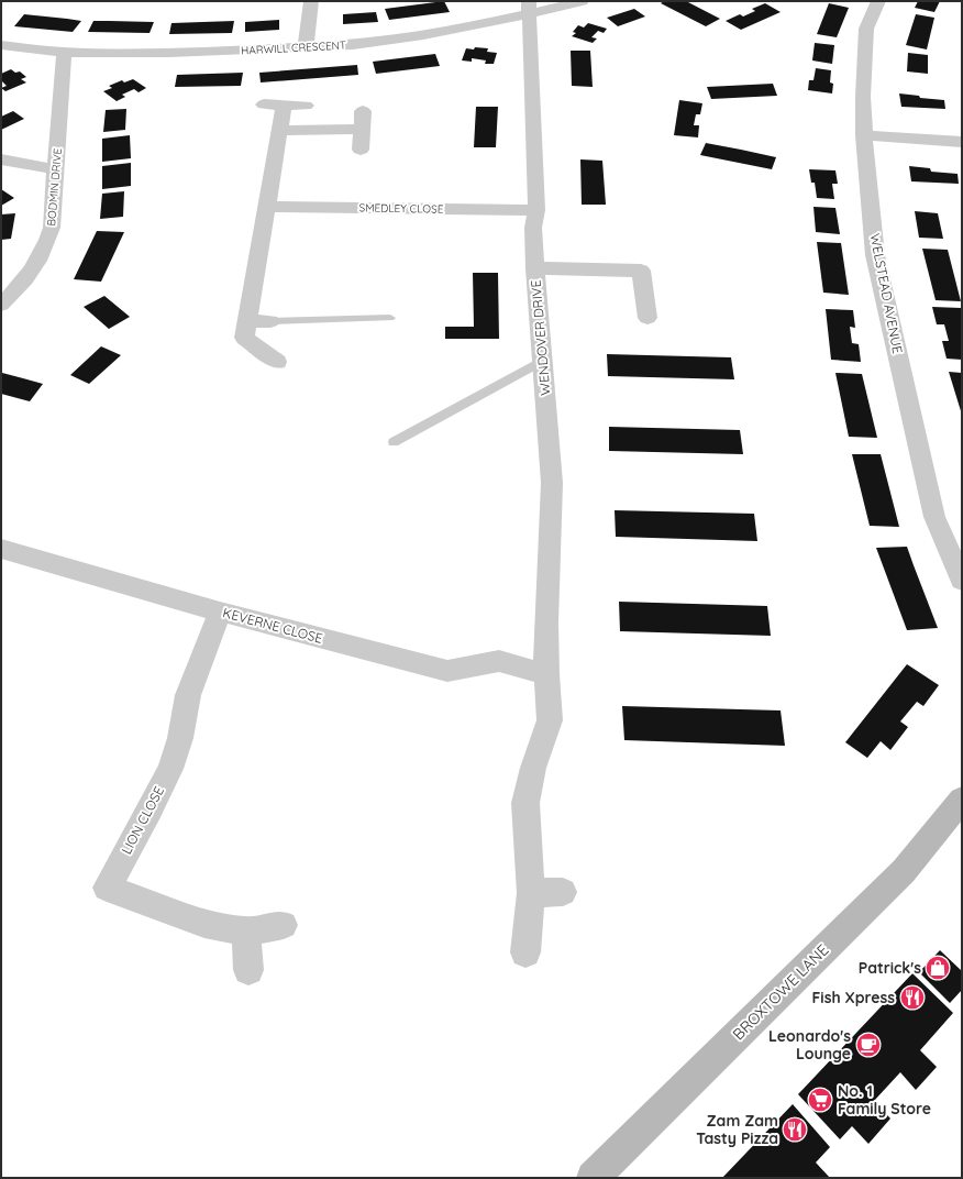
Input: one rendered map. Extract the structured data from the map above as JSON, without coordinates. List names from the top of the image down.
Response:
{
  "streets": {
    "main road": ["BROXTOWE LANE"],
    "street": [
      "HARWILL CRESCENT",
      "BODMIN DRIVE",
      "SMEDLEY CLOSE",
      "WELSTEAD AVENUE",
      "WENDOVER DRIVE",
      "KEVERNE CLOSE",
      "LION CLOSE"
    ]
  },
  "crossings": [
    ["HARWILL CRESCENT", "BODMIN DRIVE"],
    ["HARWILL CRESCENT", "WENDOVER DRIVE"],
    ["SMEDLEY CLOSE", "WENDOVER DRIVE"],
    ["WENDOVER DRIVE", "KEVERNE CLOSE"],
    ["KEVERNE CLOSE", "LION CLOSE"]
  ],
  "places": {
    "shop": ["Patrick's"],
    "restaurant": ["Fish Xpress", "Zam Zam Tasty Pizza"],
    "cafe": ["Leonardo's Lounge"],
    "supermarket": ["No. 1 Family Store"]
  }
}
